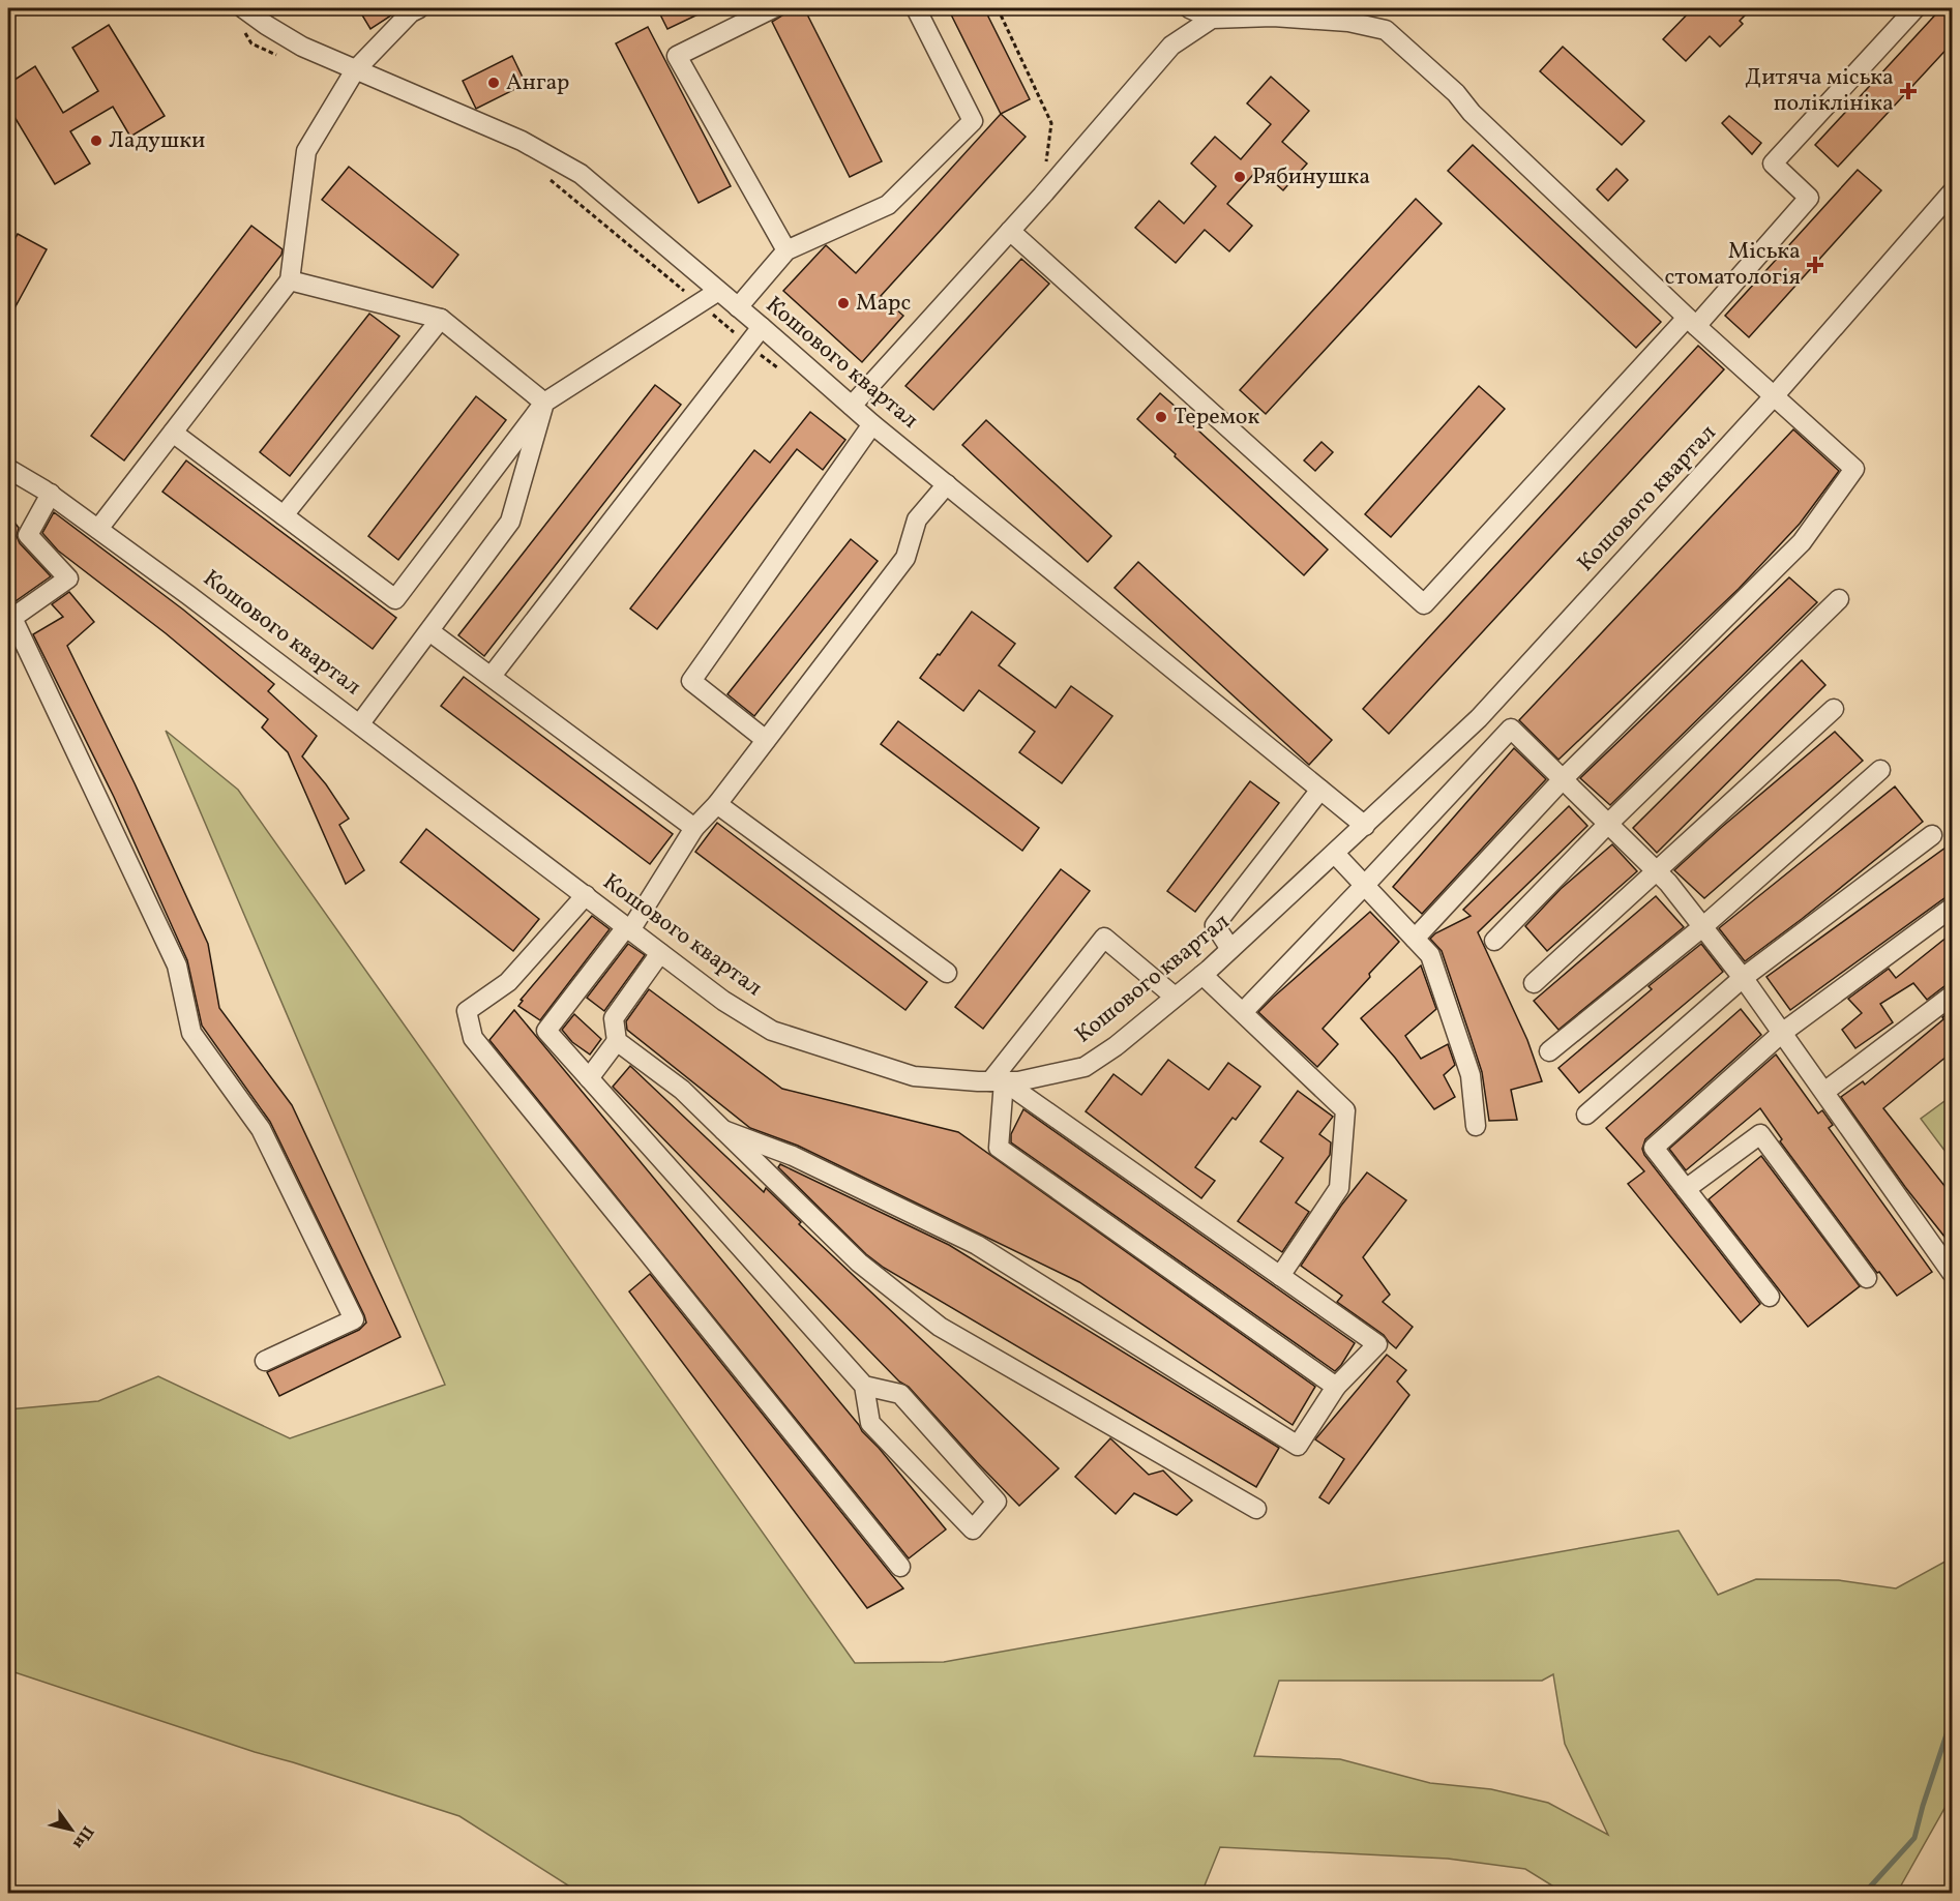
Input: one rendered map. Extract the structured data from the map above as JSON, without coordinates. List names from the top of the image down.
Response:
{
  "streets": {
    "street": ["Кошового квартал"]
  },
  "places": {
    "other": [
      "Ангар",
      "Ладушки",
      "Рябинушка",
      "Марс",
      "Теремок"
    ],
    "health": ["Дитяча міська поліклініка", "Міська стоматологія"]
  },
  "north": "bottom right"
}
